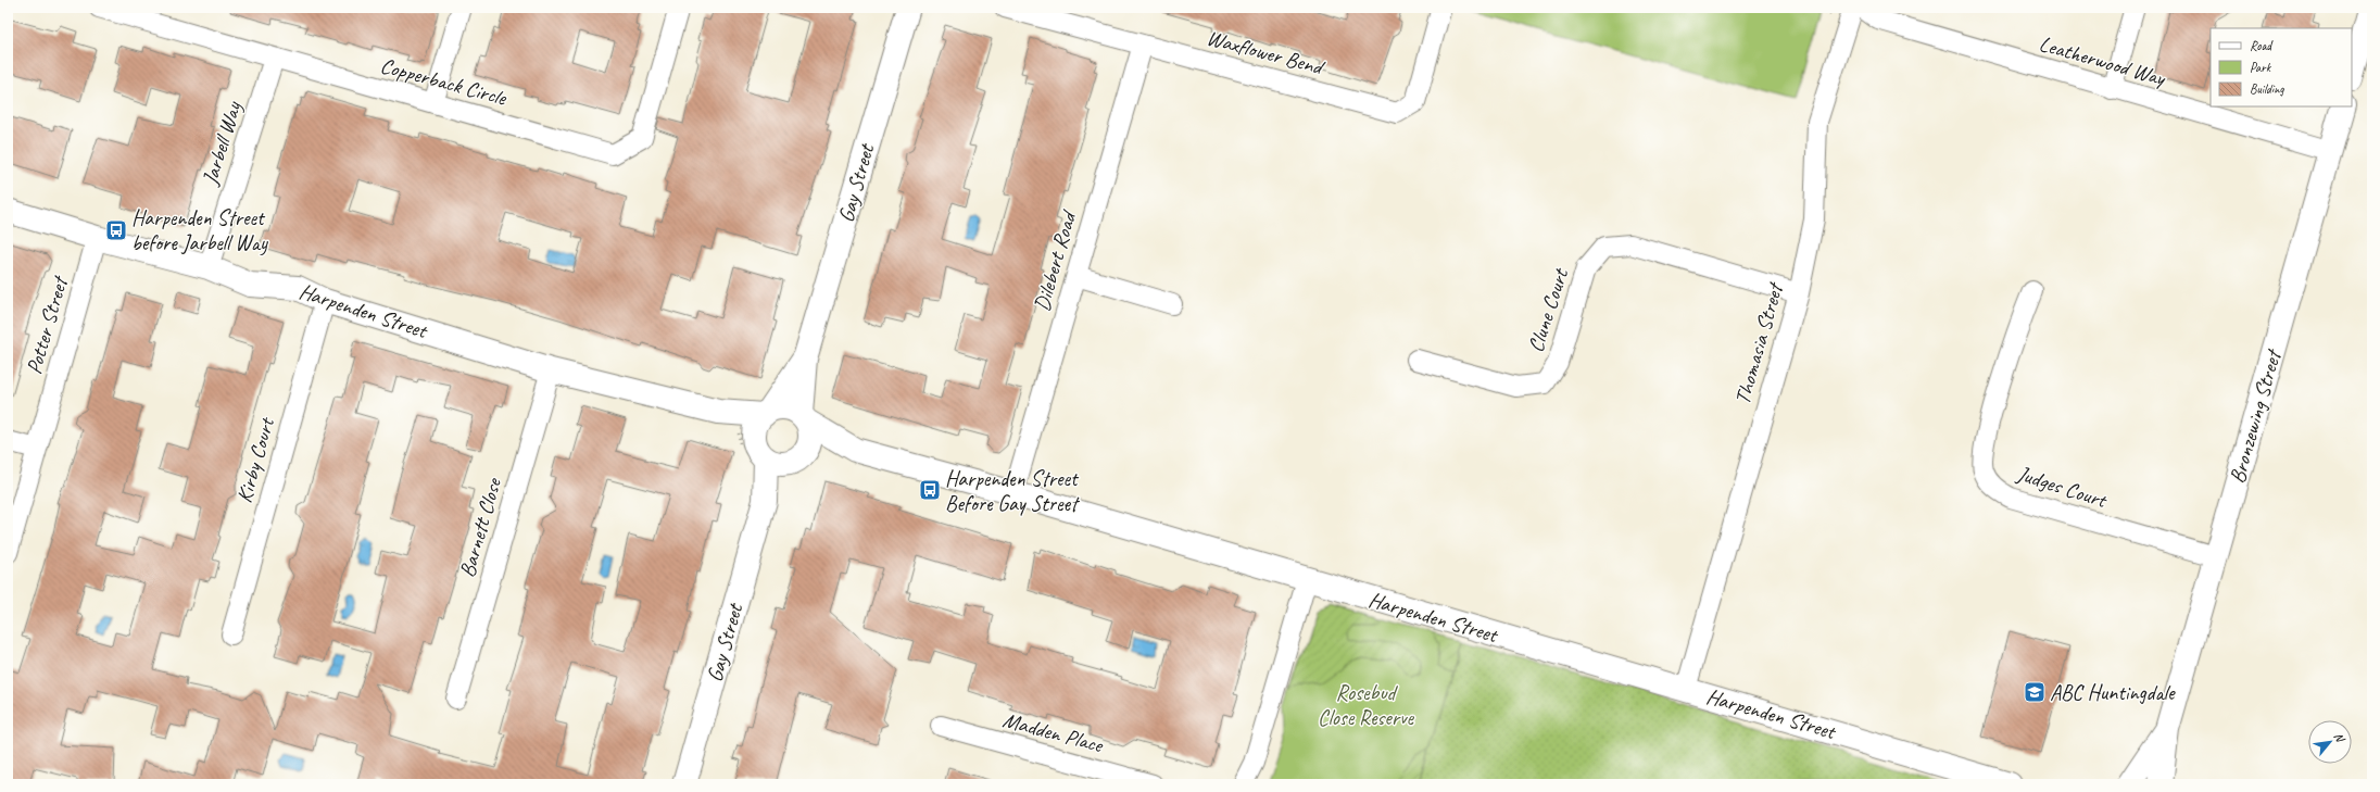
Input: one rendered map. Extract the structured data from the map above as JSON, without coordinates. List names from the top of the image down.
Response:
{
  "streets": {
    "street": [
      "Waxflower Bend",
      "Leatherwood Way",
      "Copperback Circle",
      "Jarbell Way",
      "Gay Street",
      "Dilebert Road",
      "Harpenden Street",
      "Clune Court",
      "Potter Street",
      "Thomasia Street",
      "Bronzewing Street",
      "Kirby Court",
      "Judges Court",
      "Barnett Close",
      "Madden Place"
    ]
  },
  "crossings": [
    ["Waxflower Bend", "Dilebert Road"],
    ["Leatherwood Way", "Bronzewing Street"],
    ["Copperback Circle", "Jarbell Way"],
    ["Jarbell Way", "Harpenden Street"],
    ["Gay Street", "Harpenden Street"],
    ["Dilebert Road", "Harpenden Street"],
    ["Harpenden Street", "Potter Street"],
    ["Harpenden Street", "Thomasia Street"],
    ["Harpenden Street", "Kirby Court"],
    ["Harpenden Street", "Barnett Close"],
    ["Clune Court", "Thomasia Street"],
    ["Bronzewing Street", "Judges Court"]
  ],
  "parks": ["Rosebud Close Reserve"],
  "places": {
    "bus stop": ["Harpenden Street before Jarbell Way", "Harpenden Street Before Gay Street"],
    "school or university": ["ABC Huntingdale"]
  },
  "legend": ["Road", "Park", "Building"],
  "north": "top right"
}
